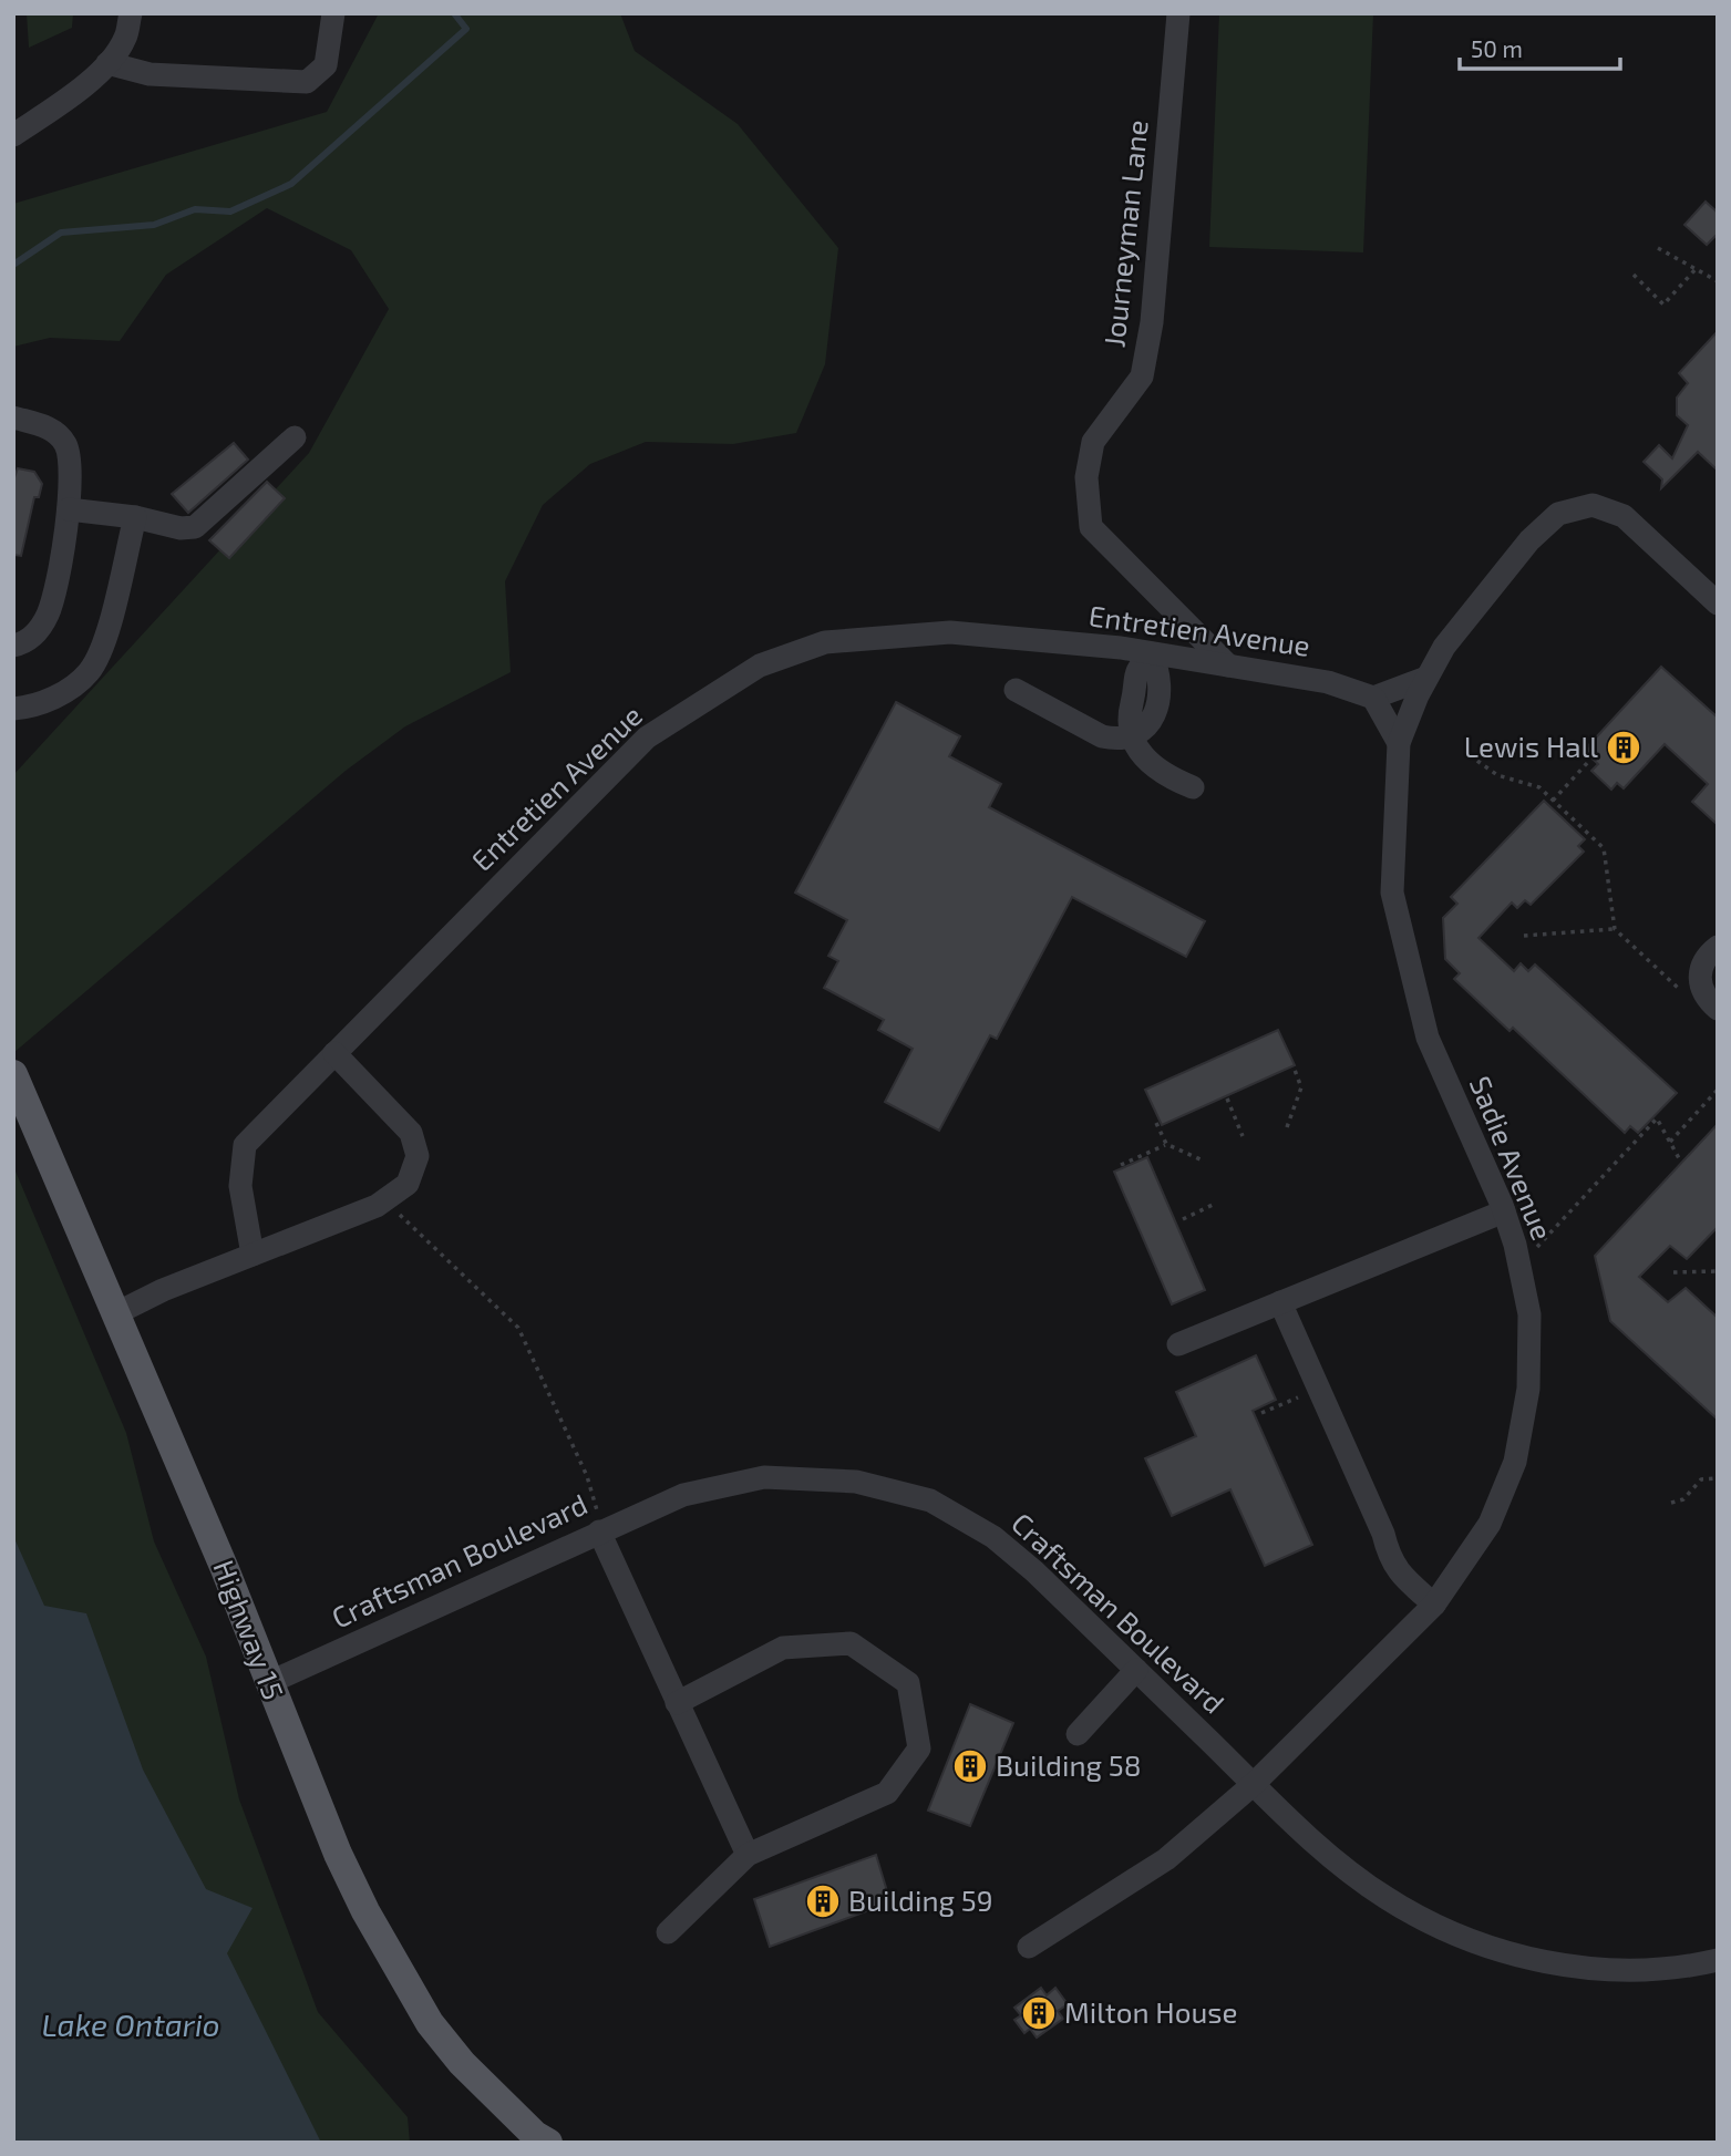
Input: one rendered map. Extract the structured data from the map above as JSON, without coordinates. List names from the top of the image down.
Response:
{
  "streets": {
    "main road": ["Highway 15"],
    "street": [
      "Journeyman Lane",
      "Entretien Avenue",
      "Sadie Avenue",
      "Craftsman Boulevard"
    ]
  },
  "crossings": [
    ["Journeyman Lane", "Entretien Avenue"],
    ["Sadie Avenue", "Craftsman Boulevard"],
    ["Craftsman Boulevard", "Highway 15"]
  ],
  "water": ["Lake Ontario"],
  "places": {
    "building": [
      "Lewis Hall",
      "Building 58",
      "Building 59",
      "Milton House"
    ]
  },
  "scale_bar": "50 m"
}
